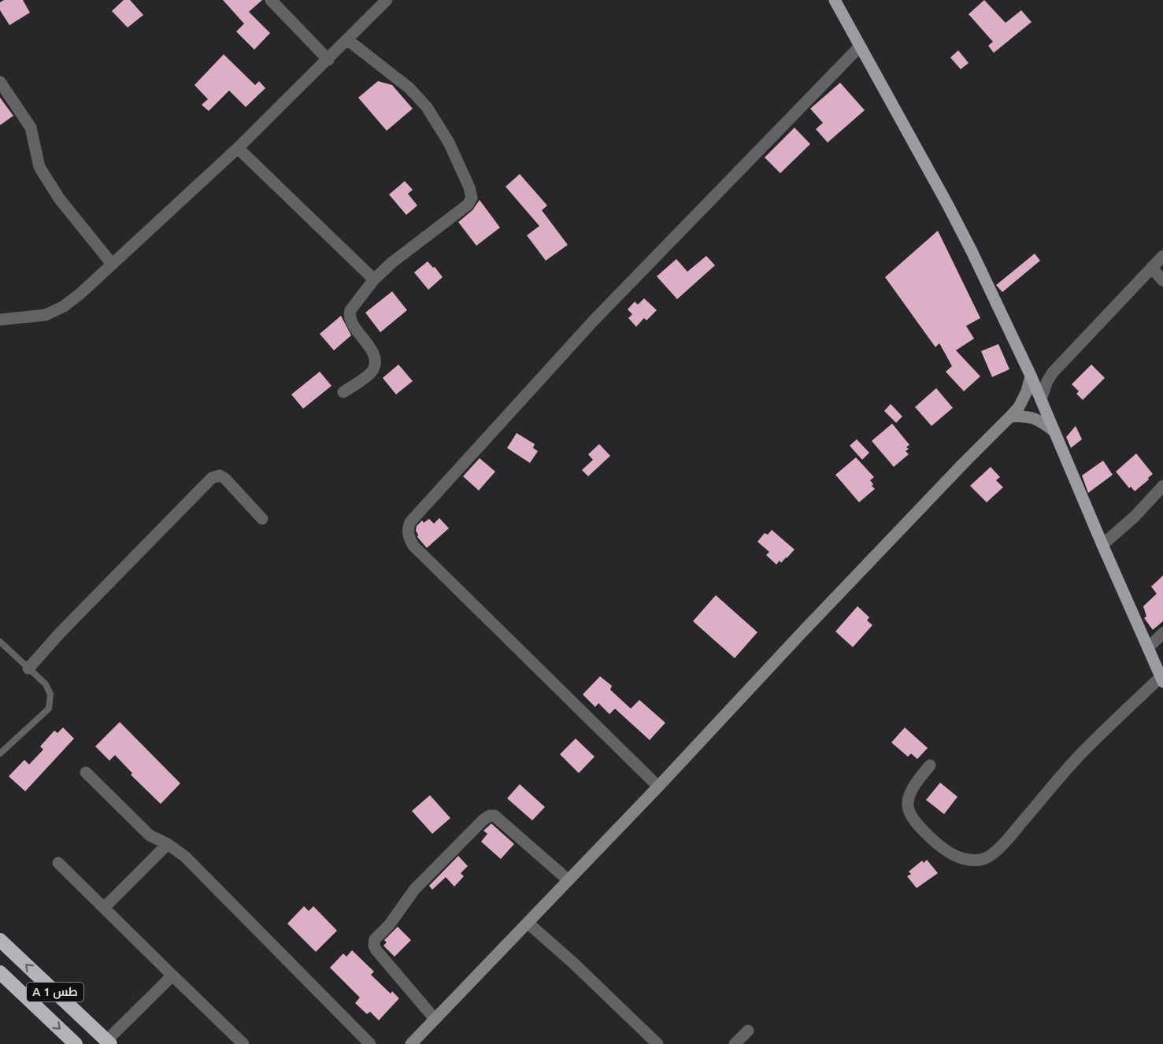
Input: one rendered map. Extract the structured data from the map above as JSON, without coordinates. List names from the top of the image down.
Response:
{
  "streets": {
    "highway": ["A 1 طس"]
  }
}
